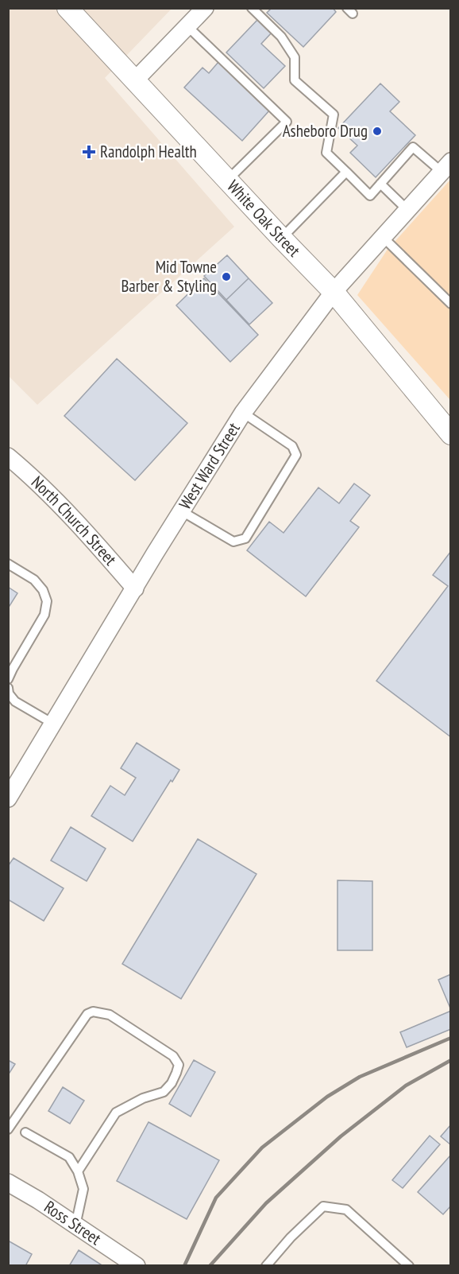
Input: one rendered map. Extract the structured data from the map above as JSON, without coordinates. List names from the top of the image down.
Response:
{
  "streets": {
    "street": [
      "White Oak Street",
      "West Ward Street",
      "North Church Street",
      "Ross Street"
    ]
  },
  "crossings": [
    ["White Oak Street", "West Ward Street"],
    ["West Ward Street", "North Church Street"]
  ],
  "places": {
    "other": ["Asheboro Drug", "Mid Towne Barber & Styling"],
    "health": ["Randolph Health"]
  }
}
